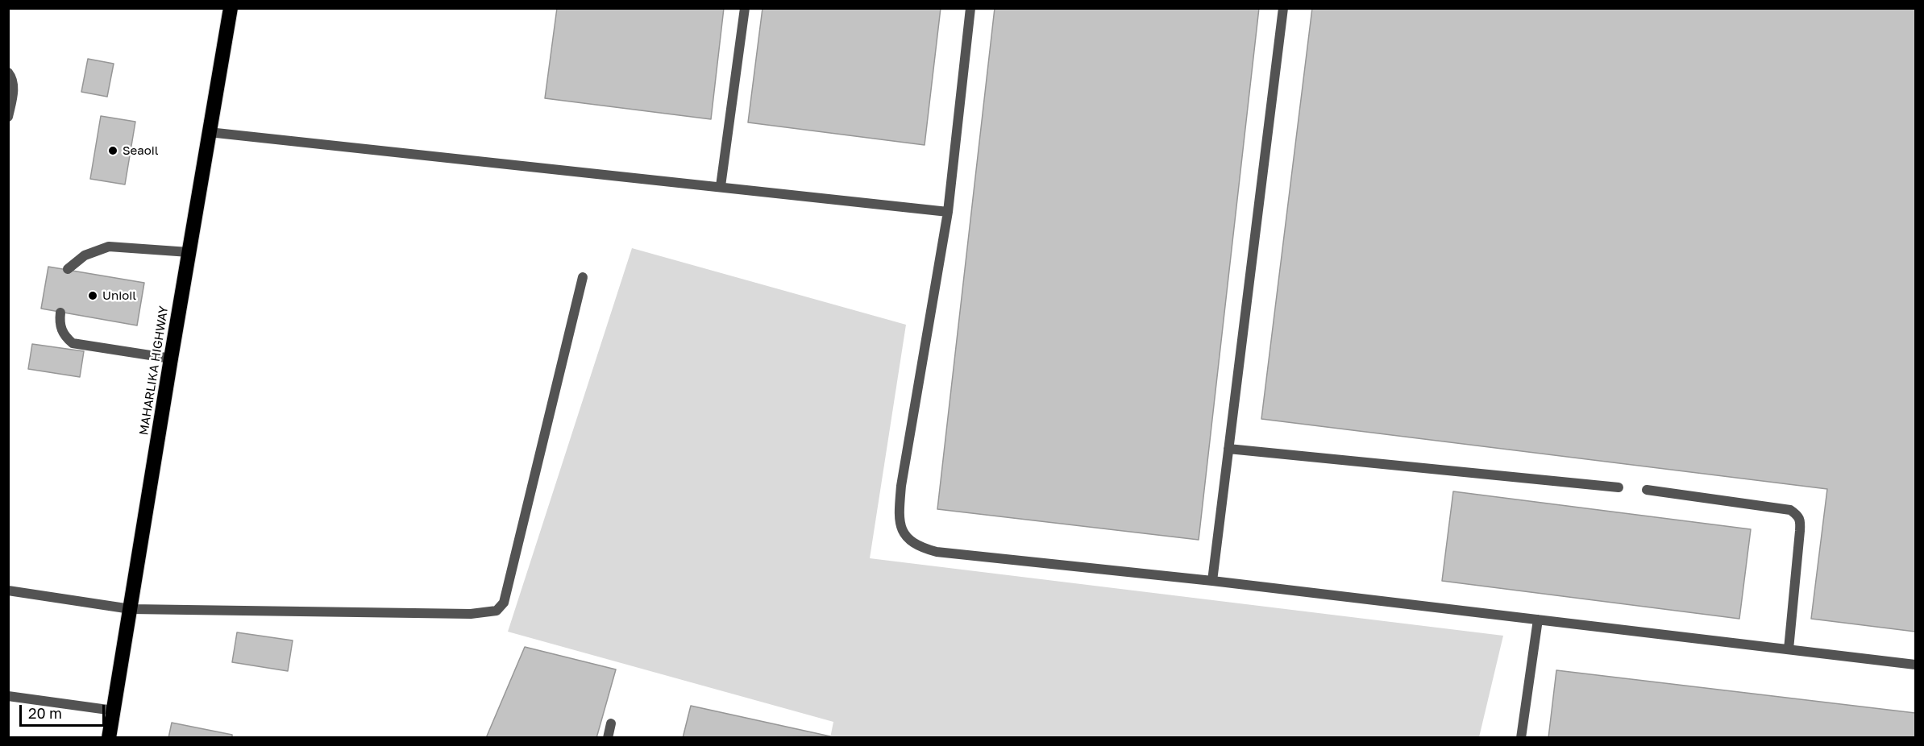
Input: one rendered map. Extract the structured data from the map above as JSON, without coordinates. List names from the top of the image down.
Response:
{
  "streets": {
    "highway": ["MAHARLIKA HIGHWAY"]
  },
  "places": ["Seaoil", "Unioil"],
  "scale_bar": "20 m"
}
